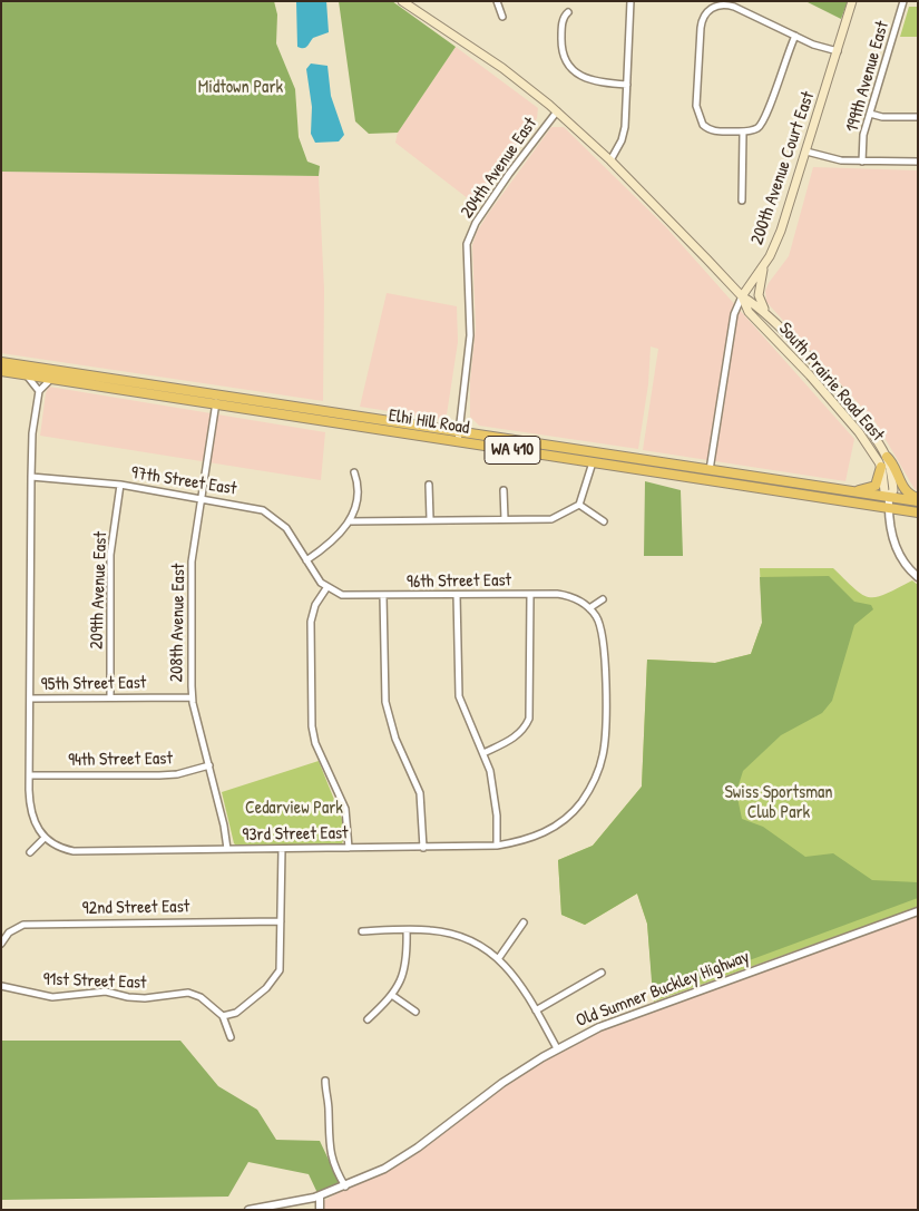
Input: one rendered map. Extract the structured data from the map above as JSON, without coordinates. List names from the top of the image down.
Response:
{
  "streets": {
    "main road": [
      "200th Avenue Court East",
      "South Prairie Road East",
      "Elhi Hill Road",
      "WA 410"
    ],
    "street": [
      "199th Avenue East",
      "204th Avenue East",
      "97th Street East",
      "96th Street East",
      "209th Avenue East",
      "208th Avenue East",
      "95th Street East",
      "94th Street East",
      "93rd Street East",
      "92nd Street East",
      "91st Street East",
      "Old Sumner Buckley Highway"
    ]
  },
  "crossings": [
    ["204th Avenue East", "South Prairie Road East"],
    ["204th Avenue East", "Elhi Hill Road"],
    ["200th Avenue Court East", "South Prairie Road East"],
    ["200th Avenue Court East", "Elhi Hill Road"],
    ["South Prairie Road East", "Elhi Hill Road"],
    ["Elhi Hill Road", "208th Avenue East"],
    ["97th Street East", "96th Street East"],
    ["97th Street East", "209th Avenue East"],
    ["97th Street East", "208th Avenue East"],
    ["96th Street East", "93rd Street East"],
    ["209th Avenue East", "95th Street East"],
    ["208th Avenue East", "95th Street East"],
    ["208th Avenue East", "94th Street East"],
    ["208th Avenue East", "93rd Street East"]
  ],
  "parks": ["Midtown Park", "Swiss Sportsman Club Park", "Cedarview Park"]
}
